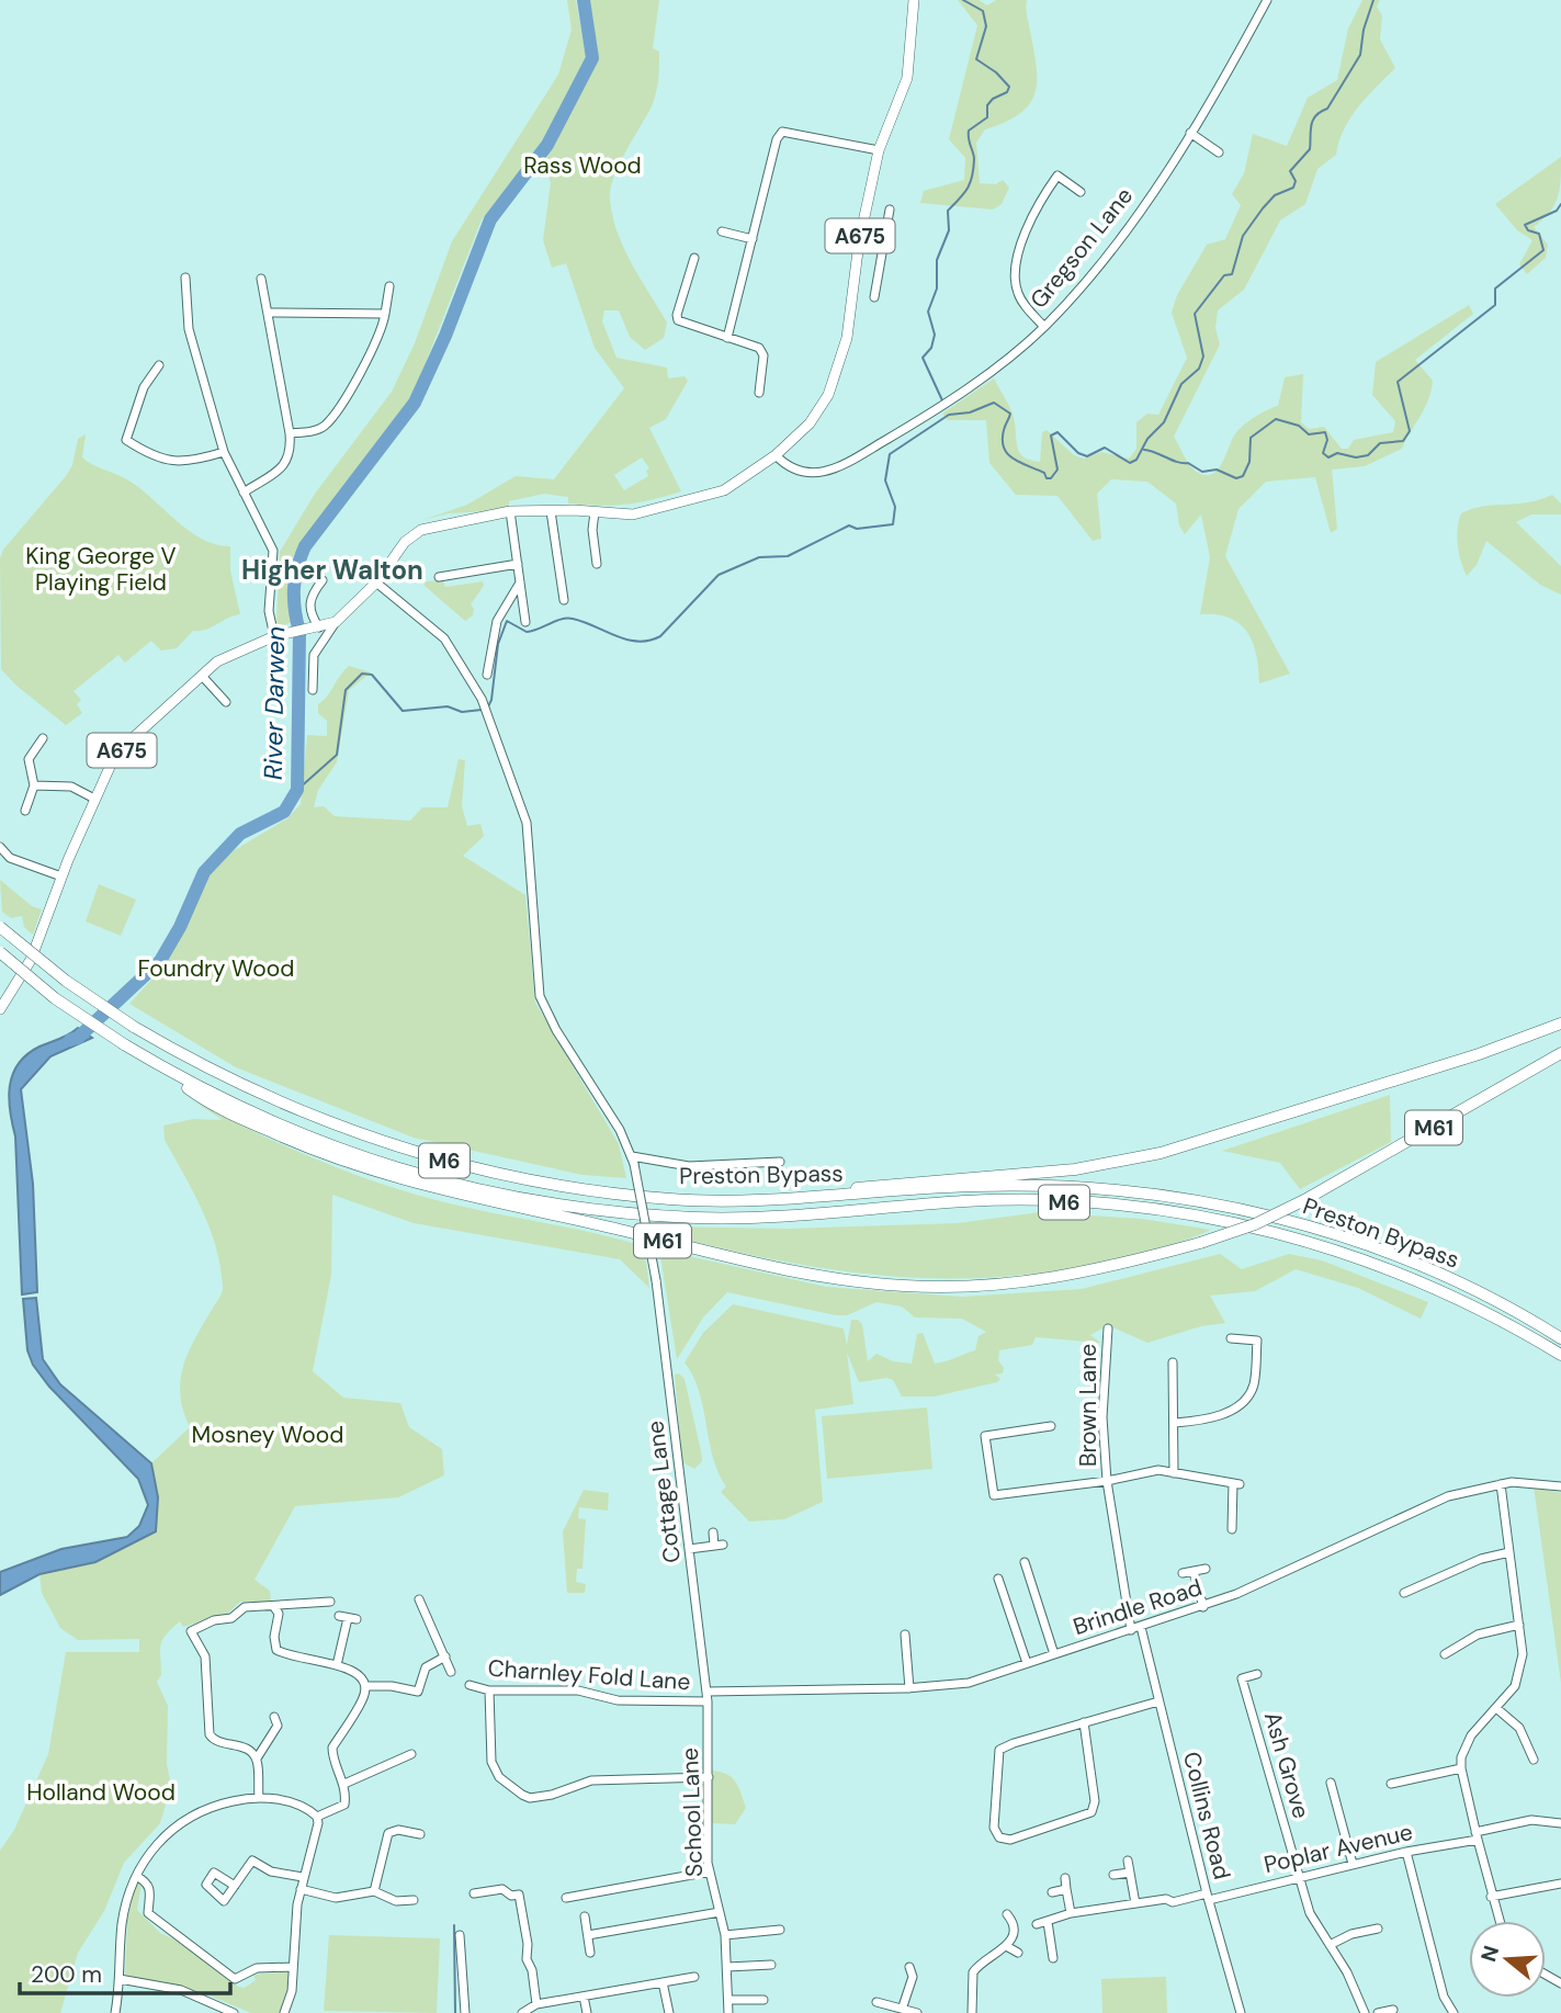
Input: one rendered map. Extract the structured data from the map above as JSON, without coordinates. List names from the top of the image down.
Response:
{
  "streets": {
    "highway": ["M61", "M6", "Preston Bypass"],
    "main road": ["A675"],
    "street": [
      "Gregson Lane",
      "Brown Lane",
      "Cottage Lane",
      "Brindle Road",
      "Charnley Fold Lane",
      "Ash Grove",
      "School Lane",
      "Collins Road",
      "Poplar Avenue"
    ]
  },
  "crossings": [
    ["A675", "Gregson Lane"],
    ["A675", "Cottage Lane"],
    ["M61", "M6"],
    ["M61", "Preston Bypass"],
    ["M6", "Preston Bypass"],
    ["Brown Lane", "Brindle Road"],
    ["Cottage Lane", "Brindle Road"],
    ["Cottage Lane", "Charnley Fold Lane"],
    ["Cottage Lane", "School Lane"],
    ["Brindle Road", "Charnley Fold Lane"],
    ["Brindle Road", "School Lane"],
    ["Brindle Road", "Collins Road"],
    ["Charnley Fold Lane", "School Lane"],
    ["Ash Grove", "Poplar Avenue"],
    ["Collins Road", "Poplar Avenue"]
  ],
  "districts": ["Higher Walton"],
  "water": ["River Darwen"],
  "parks": [
    "Rass Wood",
    "King George V Playing Field",
    "Foundry Wood",
    "Mosney Wood",
    "Holland Wood"
  ],
  "scale_bar": "200 m",
  "north": "left"
}
